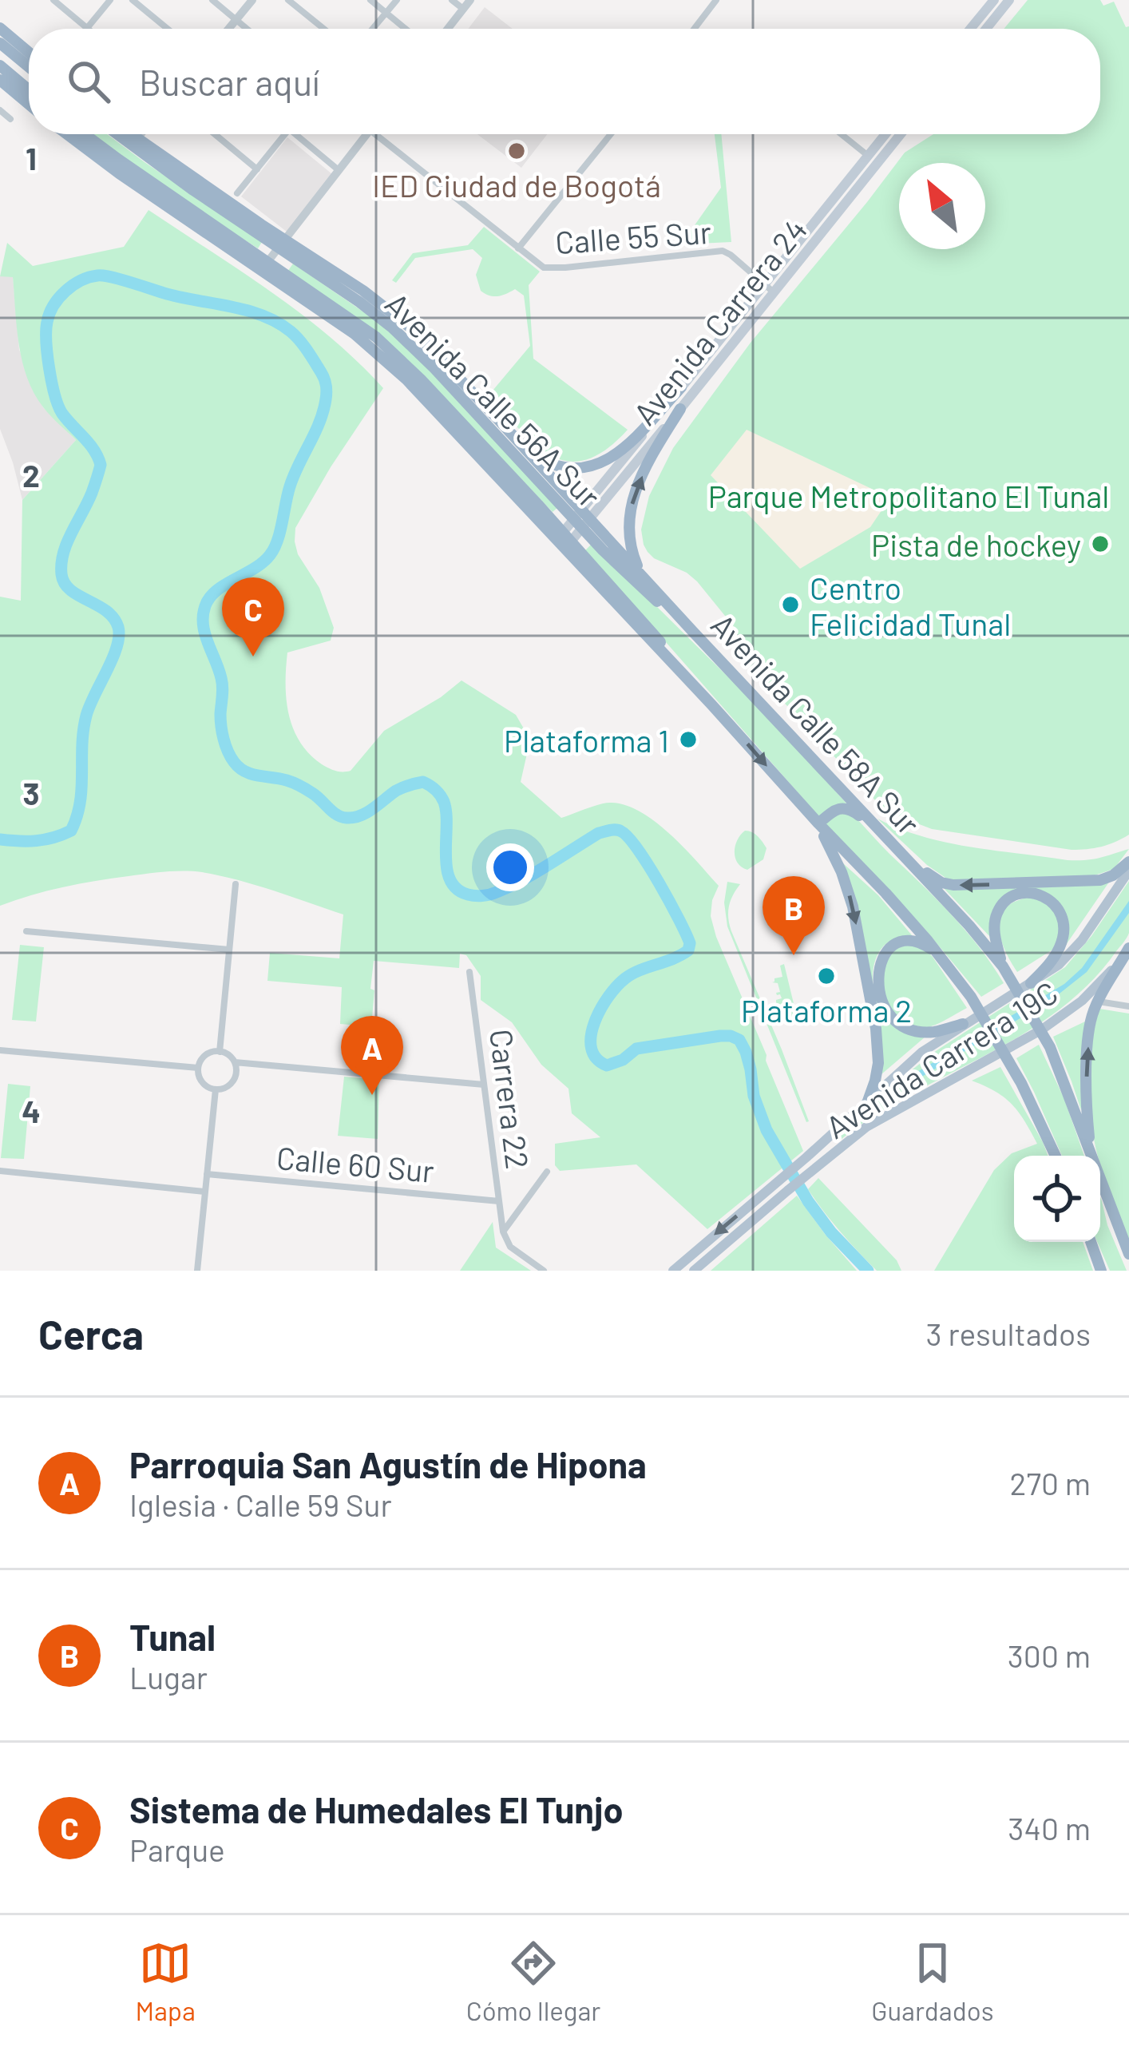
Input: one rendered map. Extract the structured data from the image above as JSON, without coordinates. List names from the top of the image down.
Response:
{
  "streets": {
    "highway": ["Avenida Calle 56A Sur", "Avenida Calle 58A Sur"],
    "main road": ["Avenida Carrera 24", "Avenida Carrera 19C"],
    "street": ["Calle 55 Sur", "Carrera 22", "Calle 60 Sur"]
  },
  "crossings": [
    ["Calle 55 Sur", "Avenida Carrera 24"],
    ["Avenida Carrera 24", "Avenida Calle 56A Sur"],
    ["Avenida Carrera 24", "Avenida Calle 58A Sur"],
    ["Avenida Calle 56A Sur", "Avenida Calle 58A Sur"],
    ["Carrera 22", "Calle 60 Sur"]
  ],
  "parks": ["Parque Metropolitano El Tunal"],
  "places": [
    "IED Ciudad de Bogotá",
    "Pista de hockey",
    "Centro Felicidad Tunal",
    "Plataforma 1",
    "Plataforma 2"
  ],
  "north": "top left",
  "page": {
    "search": "Buscar aquí",
    "pins": ["C", "B", "A"],
    "heading": ["Cerca", "3 resultados"],
    "list": [
      {
        "mark": "A",
        "name": "Parroquia San Agustín de Hipona",
        "note": "Iglesia · Calle 59 Sur",
        "value": "270 m"
      },
      {
        "mark": "B",
        "name": "Tunal",
        "note": "Lugar",
        "value": "300 m"
      },
      {
        "mark": "C",
        "name": "Sistema de Humedales El Tunjo",
        "note": "Parque",
        "value": "340 m"
      }
    ],
    "nav": ["Mapa", "Cómo llegar", "Guardados"]
  },
  "grid": {
    "rows": [
      "1",
      "2",
      "3",
      "4"
    ]
  }
}
